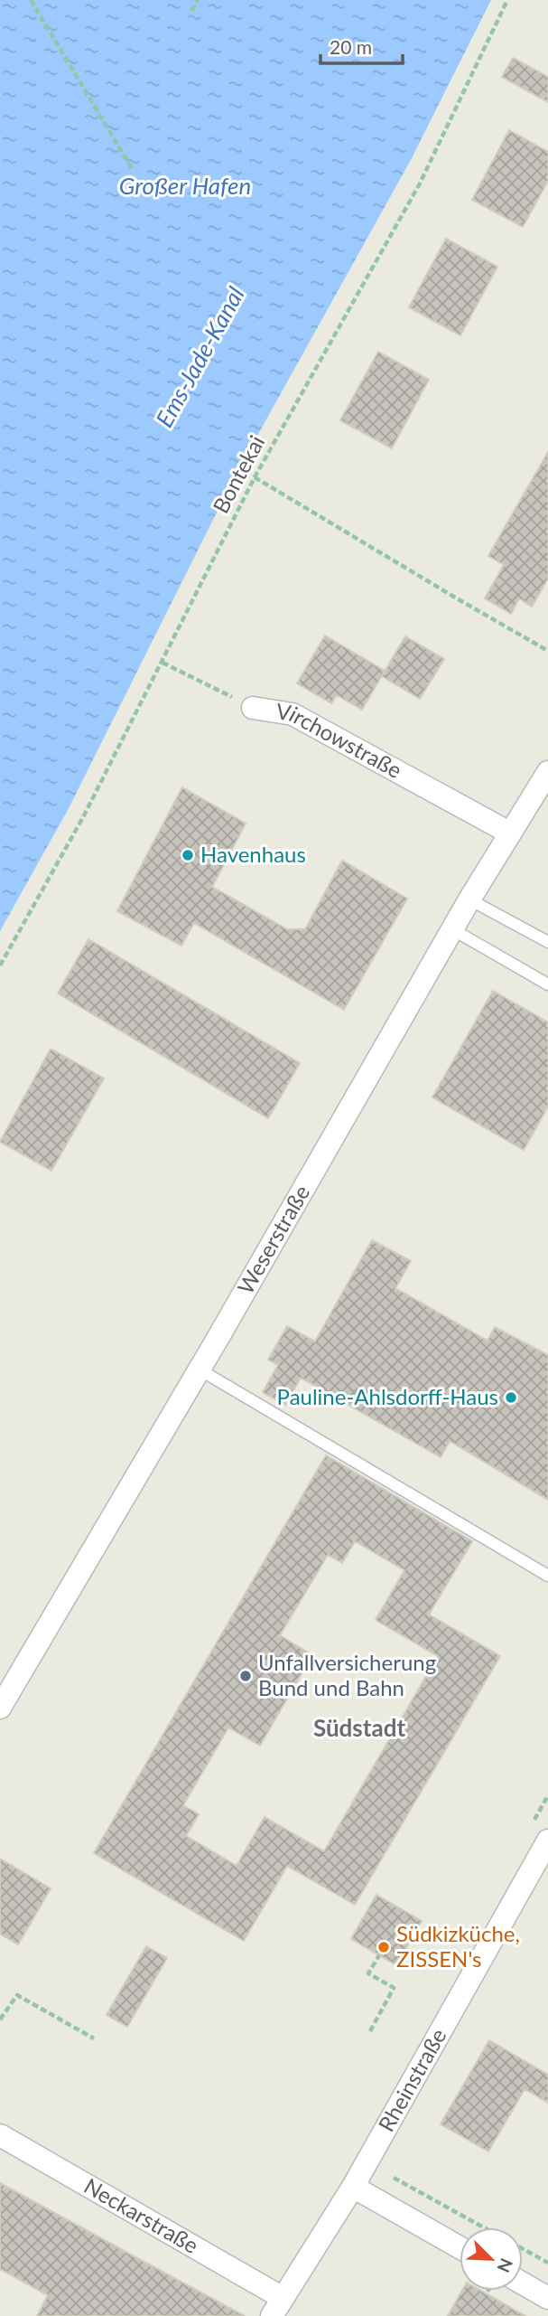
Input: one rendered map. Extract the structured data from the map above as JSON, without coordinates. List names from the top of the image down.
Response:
{
  "streets": {
    "street": [
      "Virchowstraße",
      "Weserstraße",
      "Rheinstraße",
      "Neckarstraße"
    ],
    "path": ["Bontekai"]
  },
  "crossings": [
    ["Bontekai", "Virchowstraße"],
    ["Virchowstraße", "Weserstraße"],
    ["Rheinstraße", "Neckarstraße"]
  ],
  "districts": ["Südstadt"],
  "water": ["Großer Hafen", "Ems-Jade-Kanal"],
  "places": [
    "Havenhaus",
    "Pauline-Ahlsdorff-Haus",
    "Unfallversicherung Bund und Bahn",
    "Südkizküche, ZISSEN's"
  ],
  "scale_bar": "20 m",
  "north": "bottom right"
}
